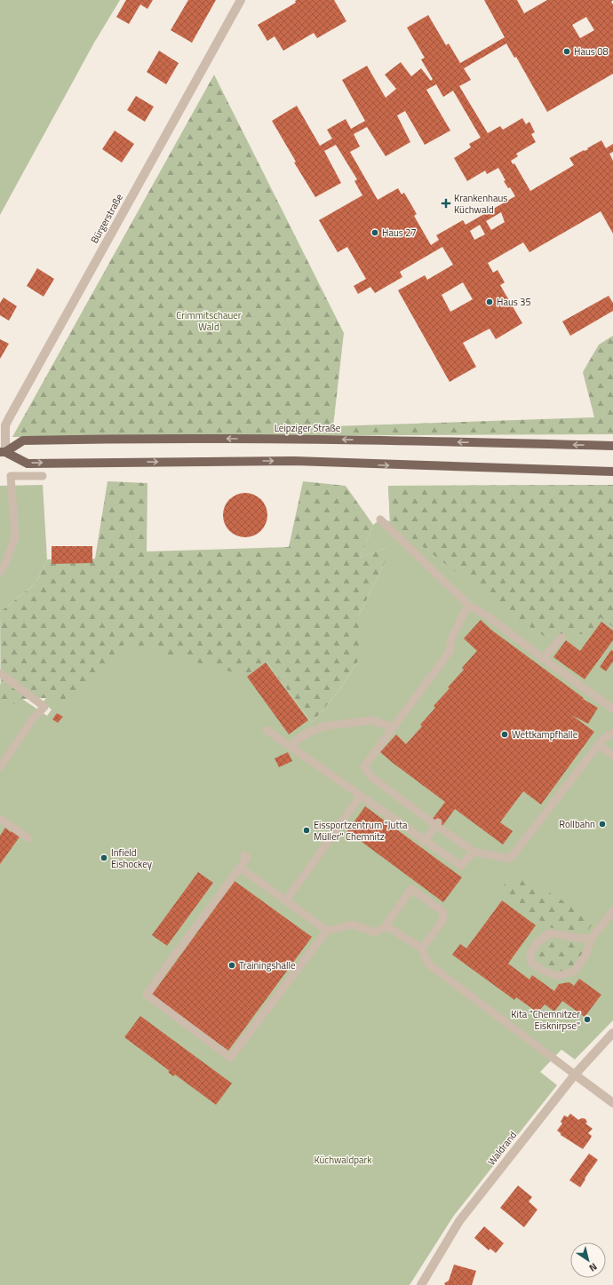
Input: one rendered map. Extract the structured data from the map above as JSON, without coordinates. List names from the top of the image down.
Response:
{
  "streets": {
    "main road": ["Leipziger Straße"],
    "street": ["Bürgerstraße", "Waldrand"]
  },
  "crossings": [
    ["Bürgerstraße", "Leipziger Straße"]
  ],
  "parks": ["Crimmitschauer Wald", "Küchwaldpark"],
  "places": {
    "other": [
      "Haus 08",
      "Haus 27",
      "Haus 35",
      "Wettkampfhalle",
      "Rollbahn",
      "Eissportzentrum \"Jutta Müller\" Chemnitz",
      "Infield Eishockey",
      "Trainingshalle",
      "Kita \"Chemnitzer Eisknirpse\""
    ],
    "health": ["Krankenhaus Küchwald"]
  },
  "north": "bottom right"
}
